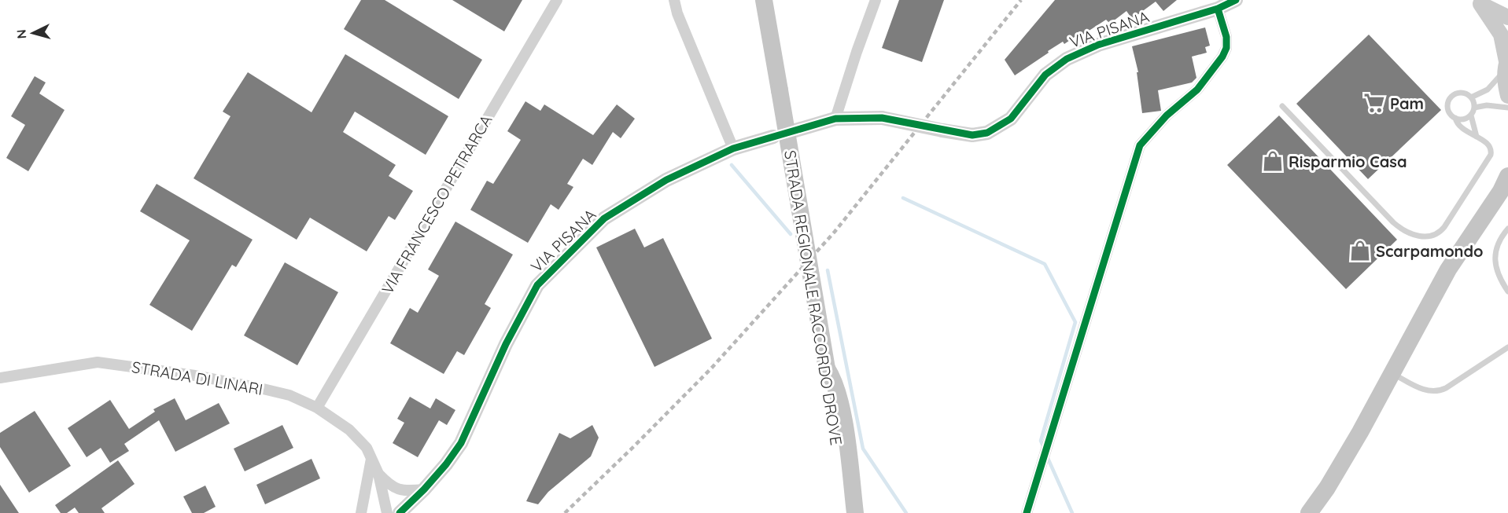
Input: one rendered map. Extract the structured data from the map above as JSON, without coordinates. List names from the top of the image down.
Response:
{
  "streets": {
    "main road": ["STRADA REGIONALE RACCORDO DROVE"],
    "street": ["VIA PISANA", "VIA FRANCESCO PETRARCA", "STRADA DI LINARI"]
  },
  "crossings": [
    ["VIA PISANA", "STRADA DI LINARI"],
    ["VIA FRANCESCO PETRARCA", "STRADA DI LINARI"]
  ],
  "places": {
    "supermarket": ["Pam"],
    "shop": ["Risparmio Casa", "Scarpamondo"]
  },
  "north": "left"
}
